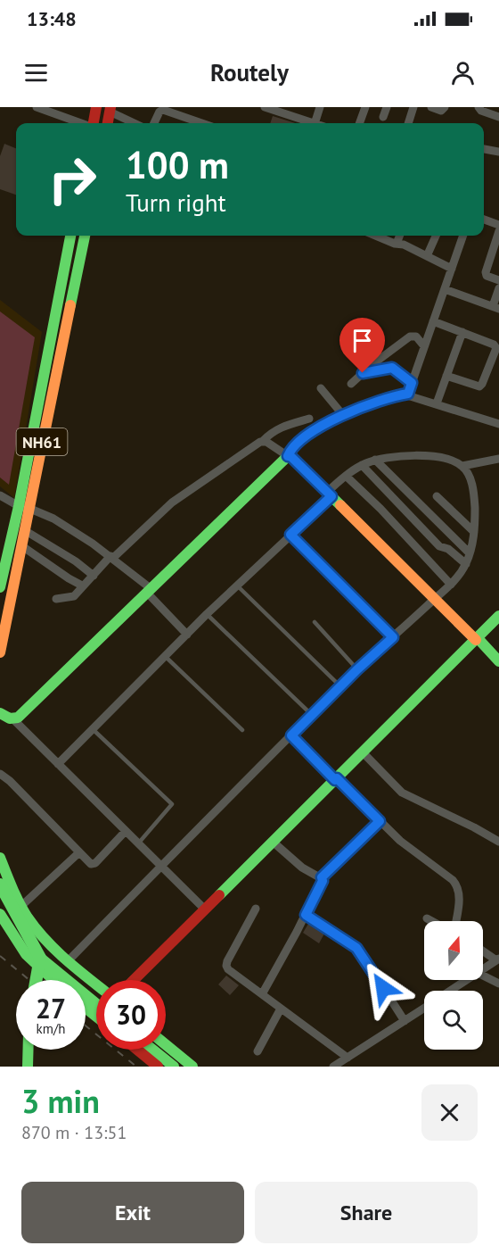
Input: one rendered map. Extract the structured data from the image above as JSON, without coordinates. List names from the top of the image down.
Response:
{
  "streets": {
    "main road": ["NH61"]
  },
  "north": "top",
  "page": {
    "status": "13:48",
    "header": "Routely",
    "turn": ["100 m", "Turn right"],
    "speed": "27 km/h",
    "limit": "30",
    "heading": ["3 min", "870 m · 13:51"],
    "buttons": ["Exit", "Share"]
  }
}
